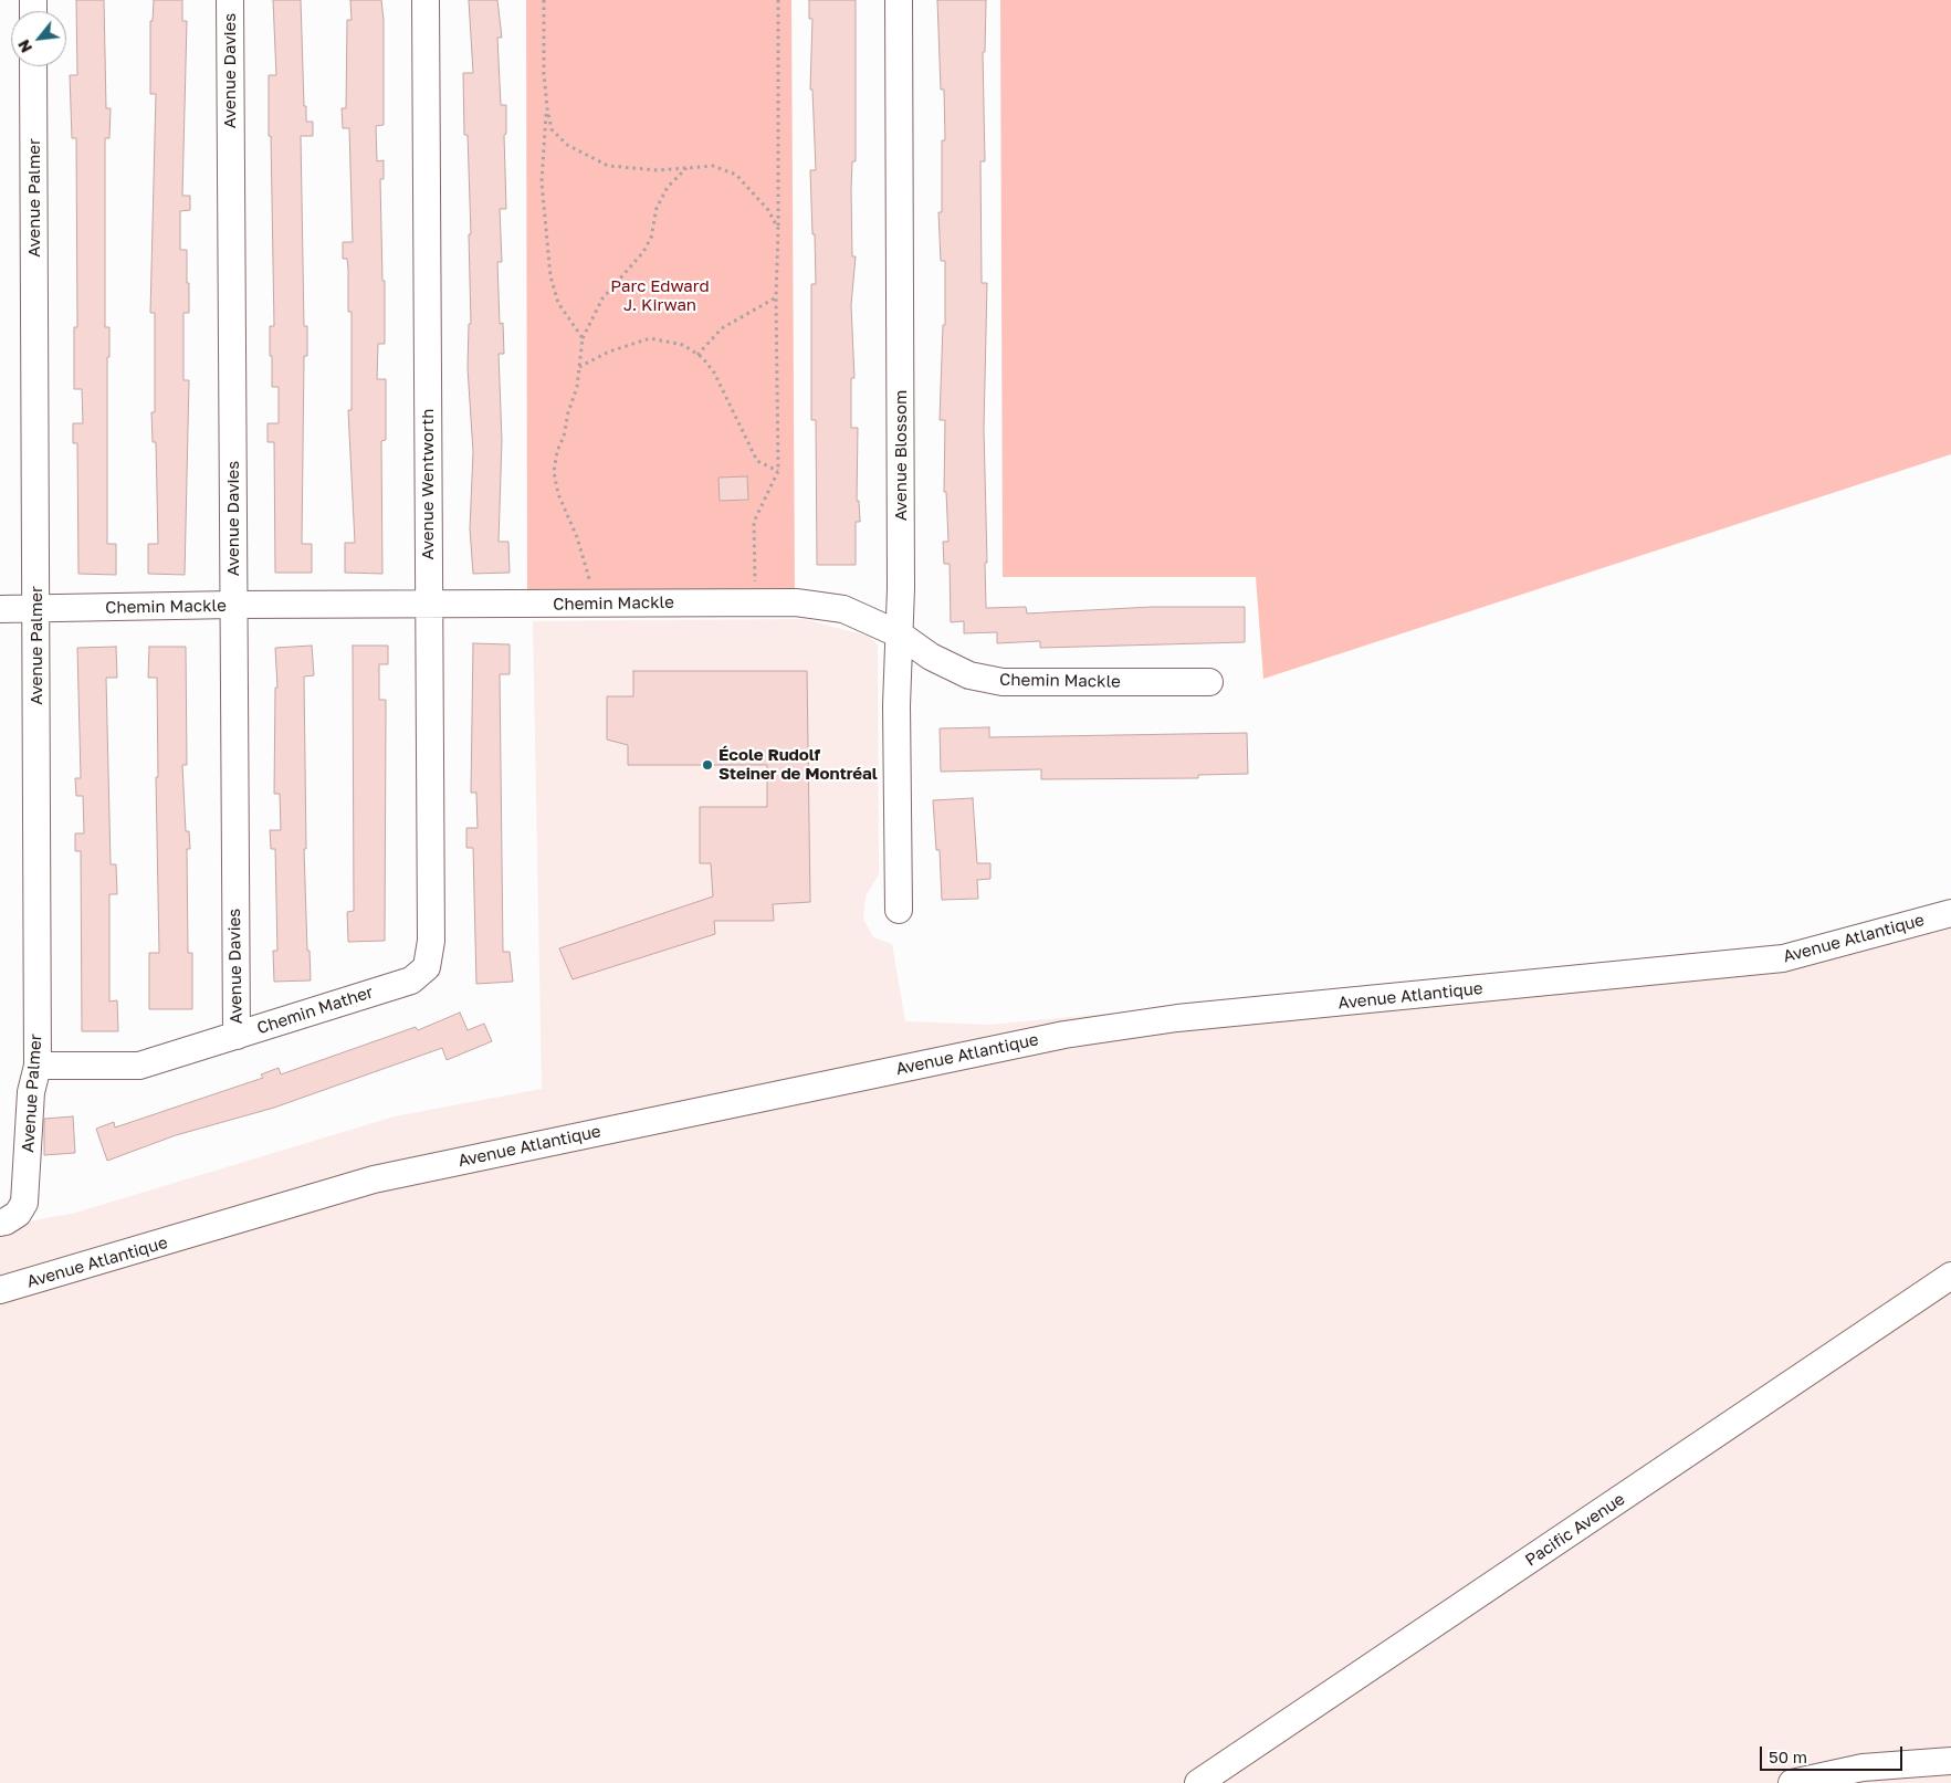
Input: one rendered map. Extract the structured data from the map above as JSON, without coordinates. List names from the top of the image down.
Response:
{
  "streets": {
    "street": [
      "Avenue Davies",
      "Avenue Palmer",
      "Avenue Blossom",
      "Avenue Wentworth",
      "Chemin Mackle",
      "Avenue Atlantique",
      "Chemin Mather",
      "Pacific Avenue"
    ]
  },
  "crossings": [
    ["Avenue Davies", "Chemin Mackle"],
    ["Avenue Davies", "Chemin Mather"],
    ["Avenue Palmer", "Chemin Mackle"],
    ["Avenue Palmer", "Chemin Mather"],
    ["Avenue Blossom", "Chemin Mackle"],
    ["Avenue Wentworth", "Chemin Mackle"],
    ["Avenue Wentworth", "Chemin Mather"]
  ],
  "parks": ["Parc Edward J. Kirwan"],
  "places": ["École Rudolf Steiner de Montréal"],
  "scale_bar": "50 m",
  "north": "bottom left"
}
